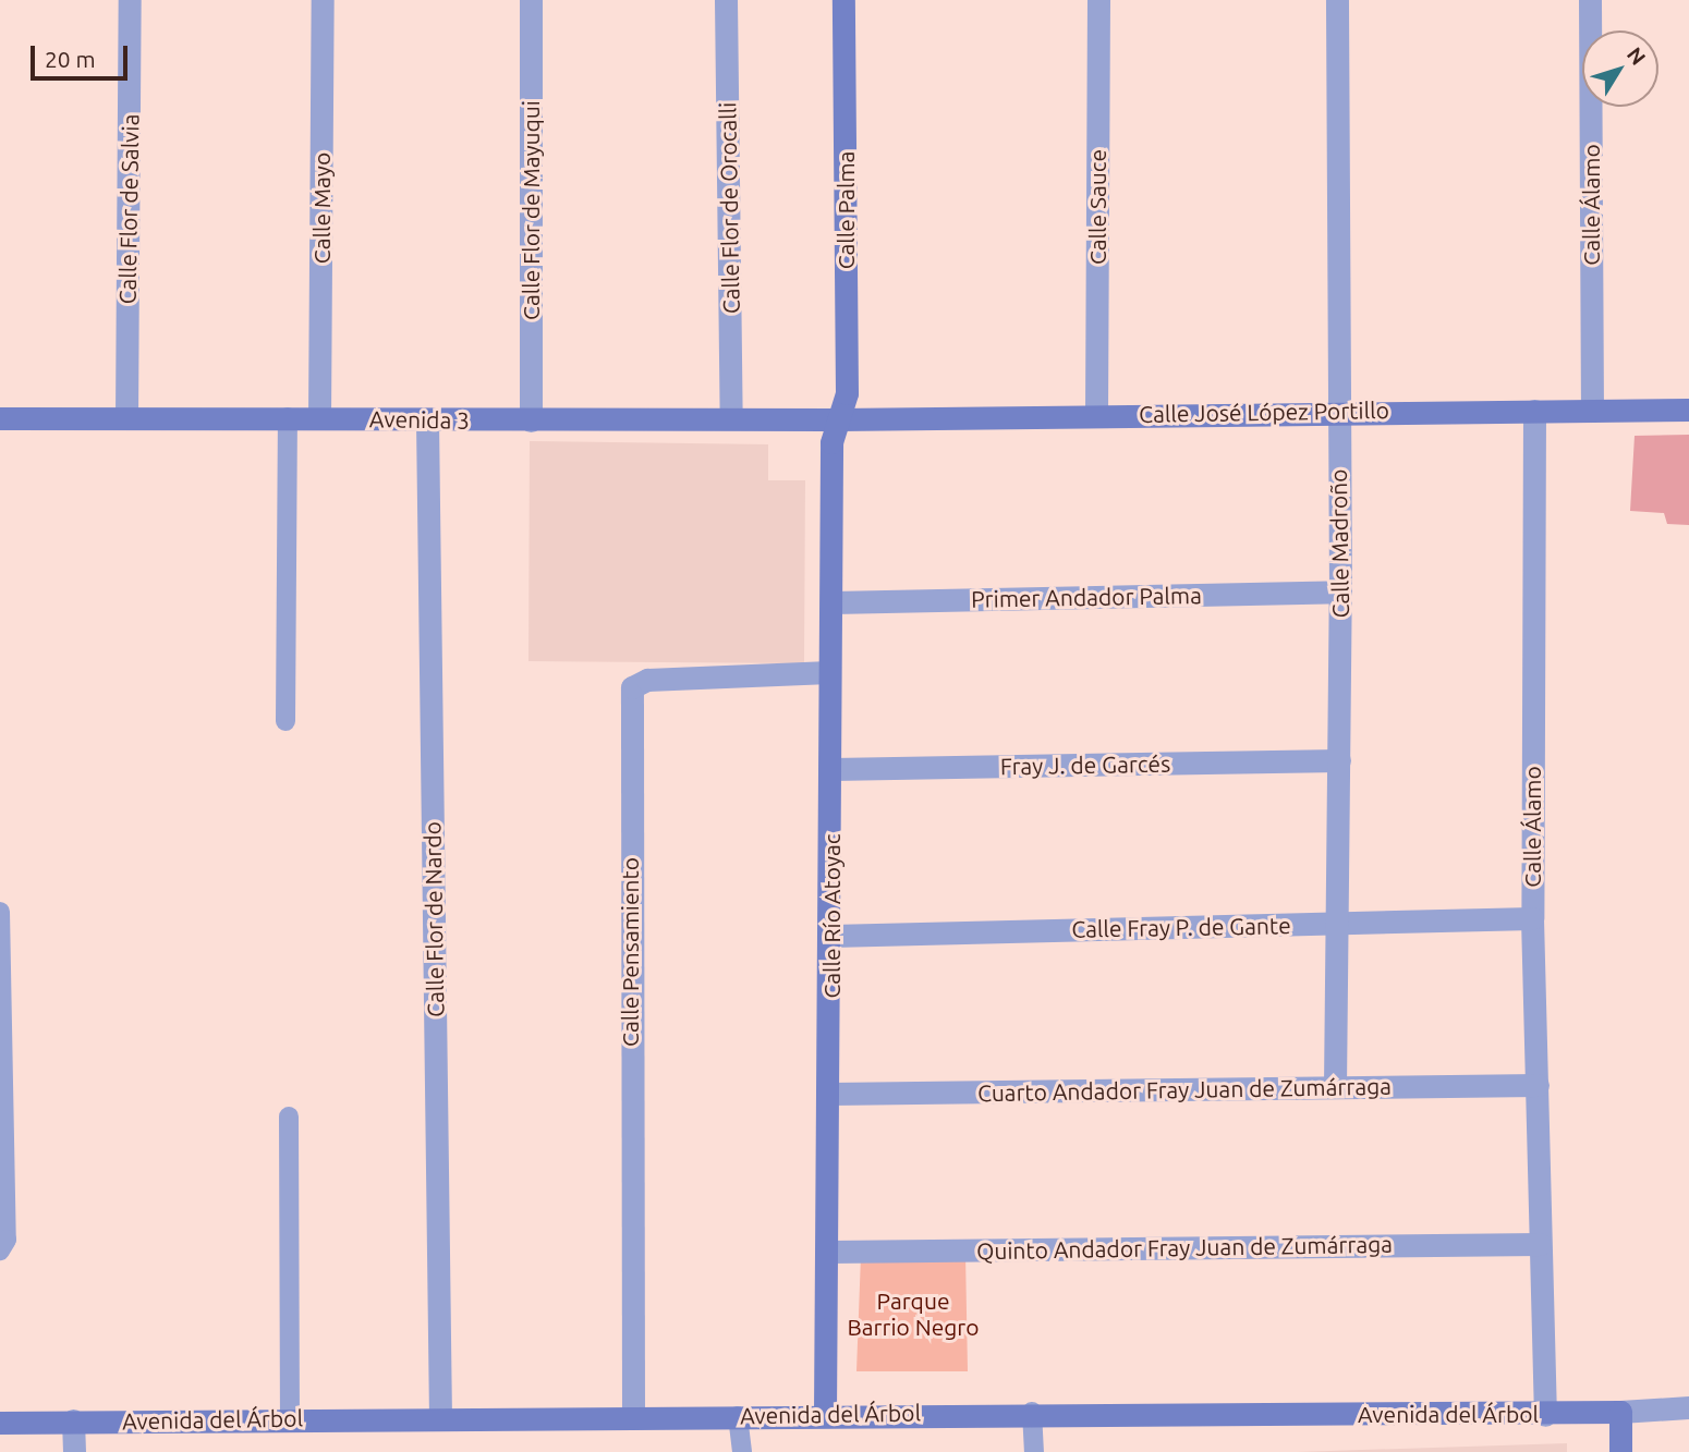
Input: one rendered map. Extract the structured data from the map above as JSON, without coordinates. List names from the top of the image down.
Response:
{
  "streets": {
    "street": [
      "Calle Álamo",
      "Calle Sauce",
      "Calle Mayo",
      "Calle Flor de Orocalli",
      "Calle Flor de Salvia",
      "Calle Flor de Mayuqui",
      "Calle Palma",
      "Calle José López Portillo",
      "Avenida 3",
      "Calle Madroño",
      "Primer Andador Palma",
      "Fray J. de Garcés",
      "Calle Río Atoyac",
      "Calle Flor de Nardo",
      "Calle Fray P. de Gante",
      "Calle Pensamiento",
      "Cuarto Andador Fray Juan de Zumárraga",
      "Quinto Andador Fray Juan de Zumárraga",
      "Avenida del Árbol"
    ]
  },
  "crossings": [
    ["Calle Álamo", "Calle José López Portillo"],
    ["Calle Álamo", "Calle Fray P. de Gante"],
    ["Calle Álamo", "Cuarto Andador Fray Juan de Zumárraga"],
    ["Calle Álamo", "Quinto Andador Fray Juan de Zumárraga"],
    ["Calle Álamo", "Avenida del Árbol"],
    ["Calle Sauce", "Calle José López Portillo"],
    ["Calle Mayo", "Avenida 3"],
    ["Calle Flor de Orocalli", "Avenida 3"],
    ["Calle Flor de Salvia", "Avenida 3"],
    ["Calle Flor de Mayuqui", "Avenida 3"],
    ["Calle Palma", "Calle José López Portillo"],
    ["Calle Palma", "Avenida 3"],
    ["Calle Palma", "Calle Río Atoyac"],
    ["Calle José López Portillo", "Avenida 3"],
    ["Calle José López Portillo", "Calle Madroño"],
    ["Calle José López Portillo", "Calle Río Atoyac"],
    ["Avenida 3", "Calle Río Atoyac"],
    ["Avenida 3", "Calle Flor de Nardo"],
    ["Calle Madroño", "Primer Andador Palma"],
    ["Calle Madroño", "Fray J. de Garcés"],
    ["Calle Madroño", "Calle Fray P. de Gante"],
    ["Calle Madroño", "Cuarto Andador Fray Juan de Zumárraga"],
    ["Primer Andador Palma", "Calle Río Atoyac"],
    ["Fray J. de Garcés", "Calle Río Atoyac"],
    ["Calle Río Atoyac", "Calle Fray P. de Gante"],
    ["Calle Río Atoyac", "Calle Pensamiento"],
    ["Calle Río Atoyac", "Cuarto Andador Fray Juan de Zumárraga"],
    ["Calle Río Atoyac", "Quinto Andador Fray Juan de Zumárraga"],
    ["Calle Río Atoyac", "Avenida del Árbol"],
    ["Calle Flor de Nardo", "Avenida del Árbol"],
    ["Calle Pensamiento", "Avenida del Árbol"]
  ],
  "parks": ["Parque Barrio Negro"],
  "scale_bar": "20 m",
  "north": "top right"
}
